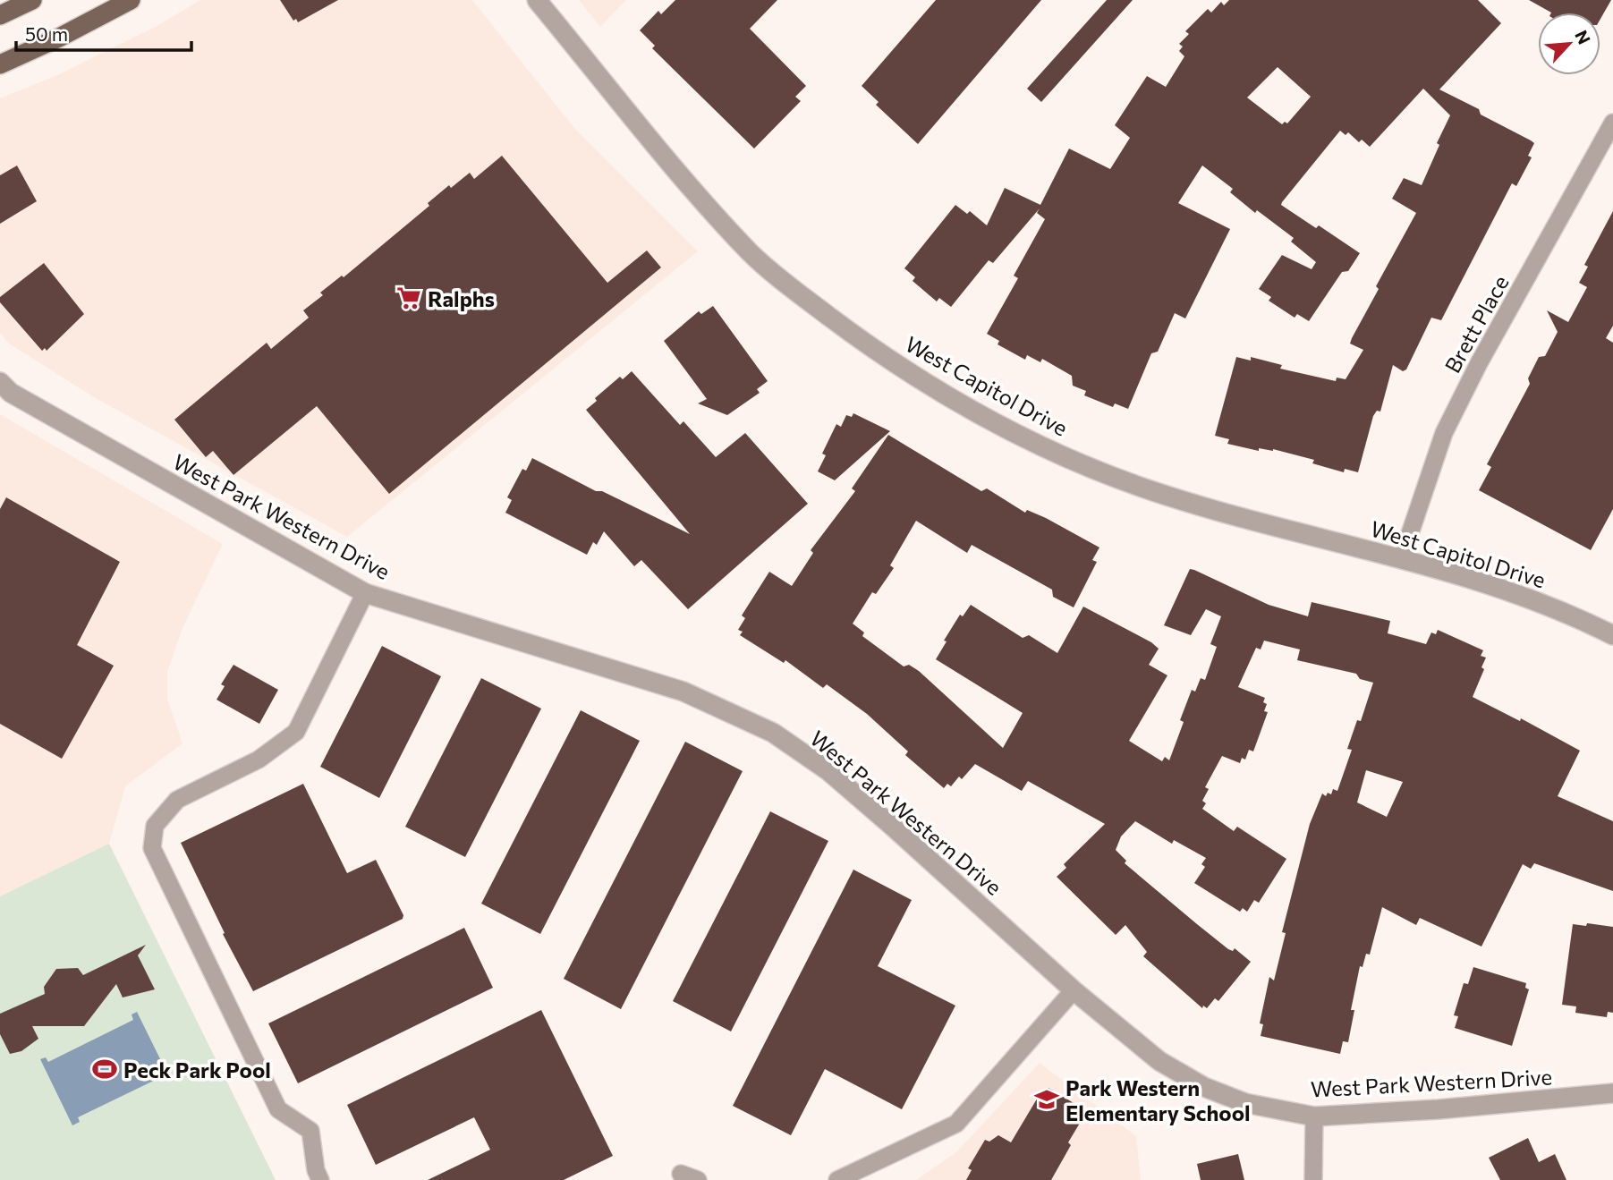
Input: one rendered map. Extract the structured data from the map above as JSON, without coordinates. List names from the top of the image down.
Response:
{
  "streets": {
    "street": ["Brett Place", "West Capitol Drive", "West Park Western Drive"]
  },
  "crossings": [
    ["Brett Place", "West Capitol Drive"]
  ],
  "places": {
    "supermarket": ["Ralphs"],
    "sports": ["Peck Park Pool"],
    "school or university": ["Park Western Elementary School"]
  },
  "scale_bar": "50 m",
  "north": "top right"
}
